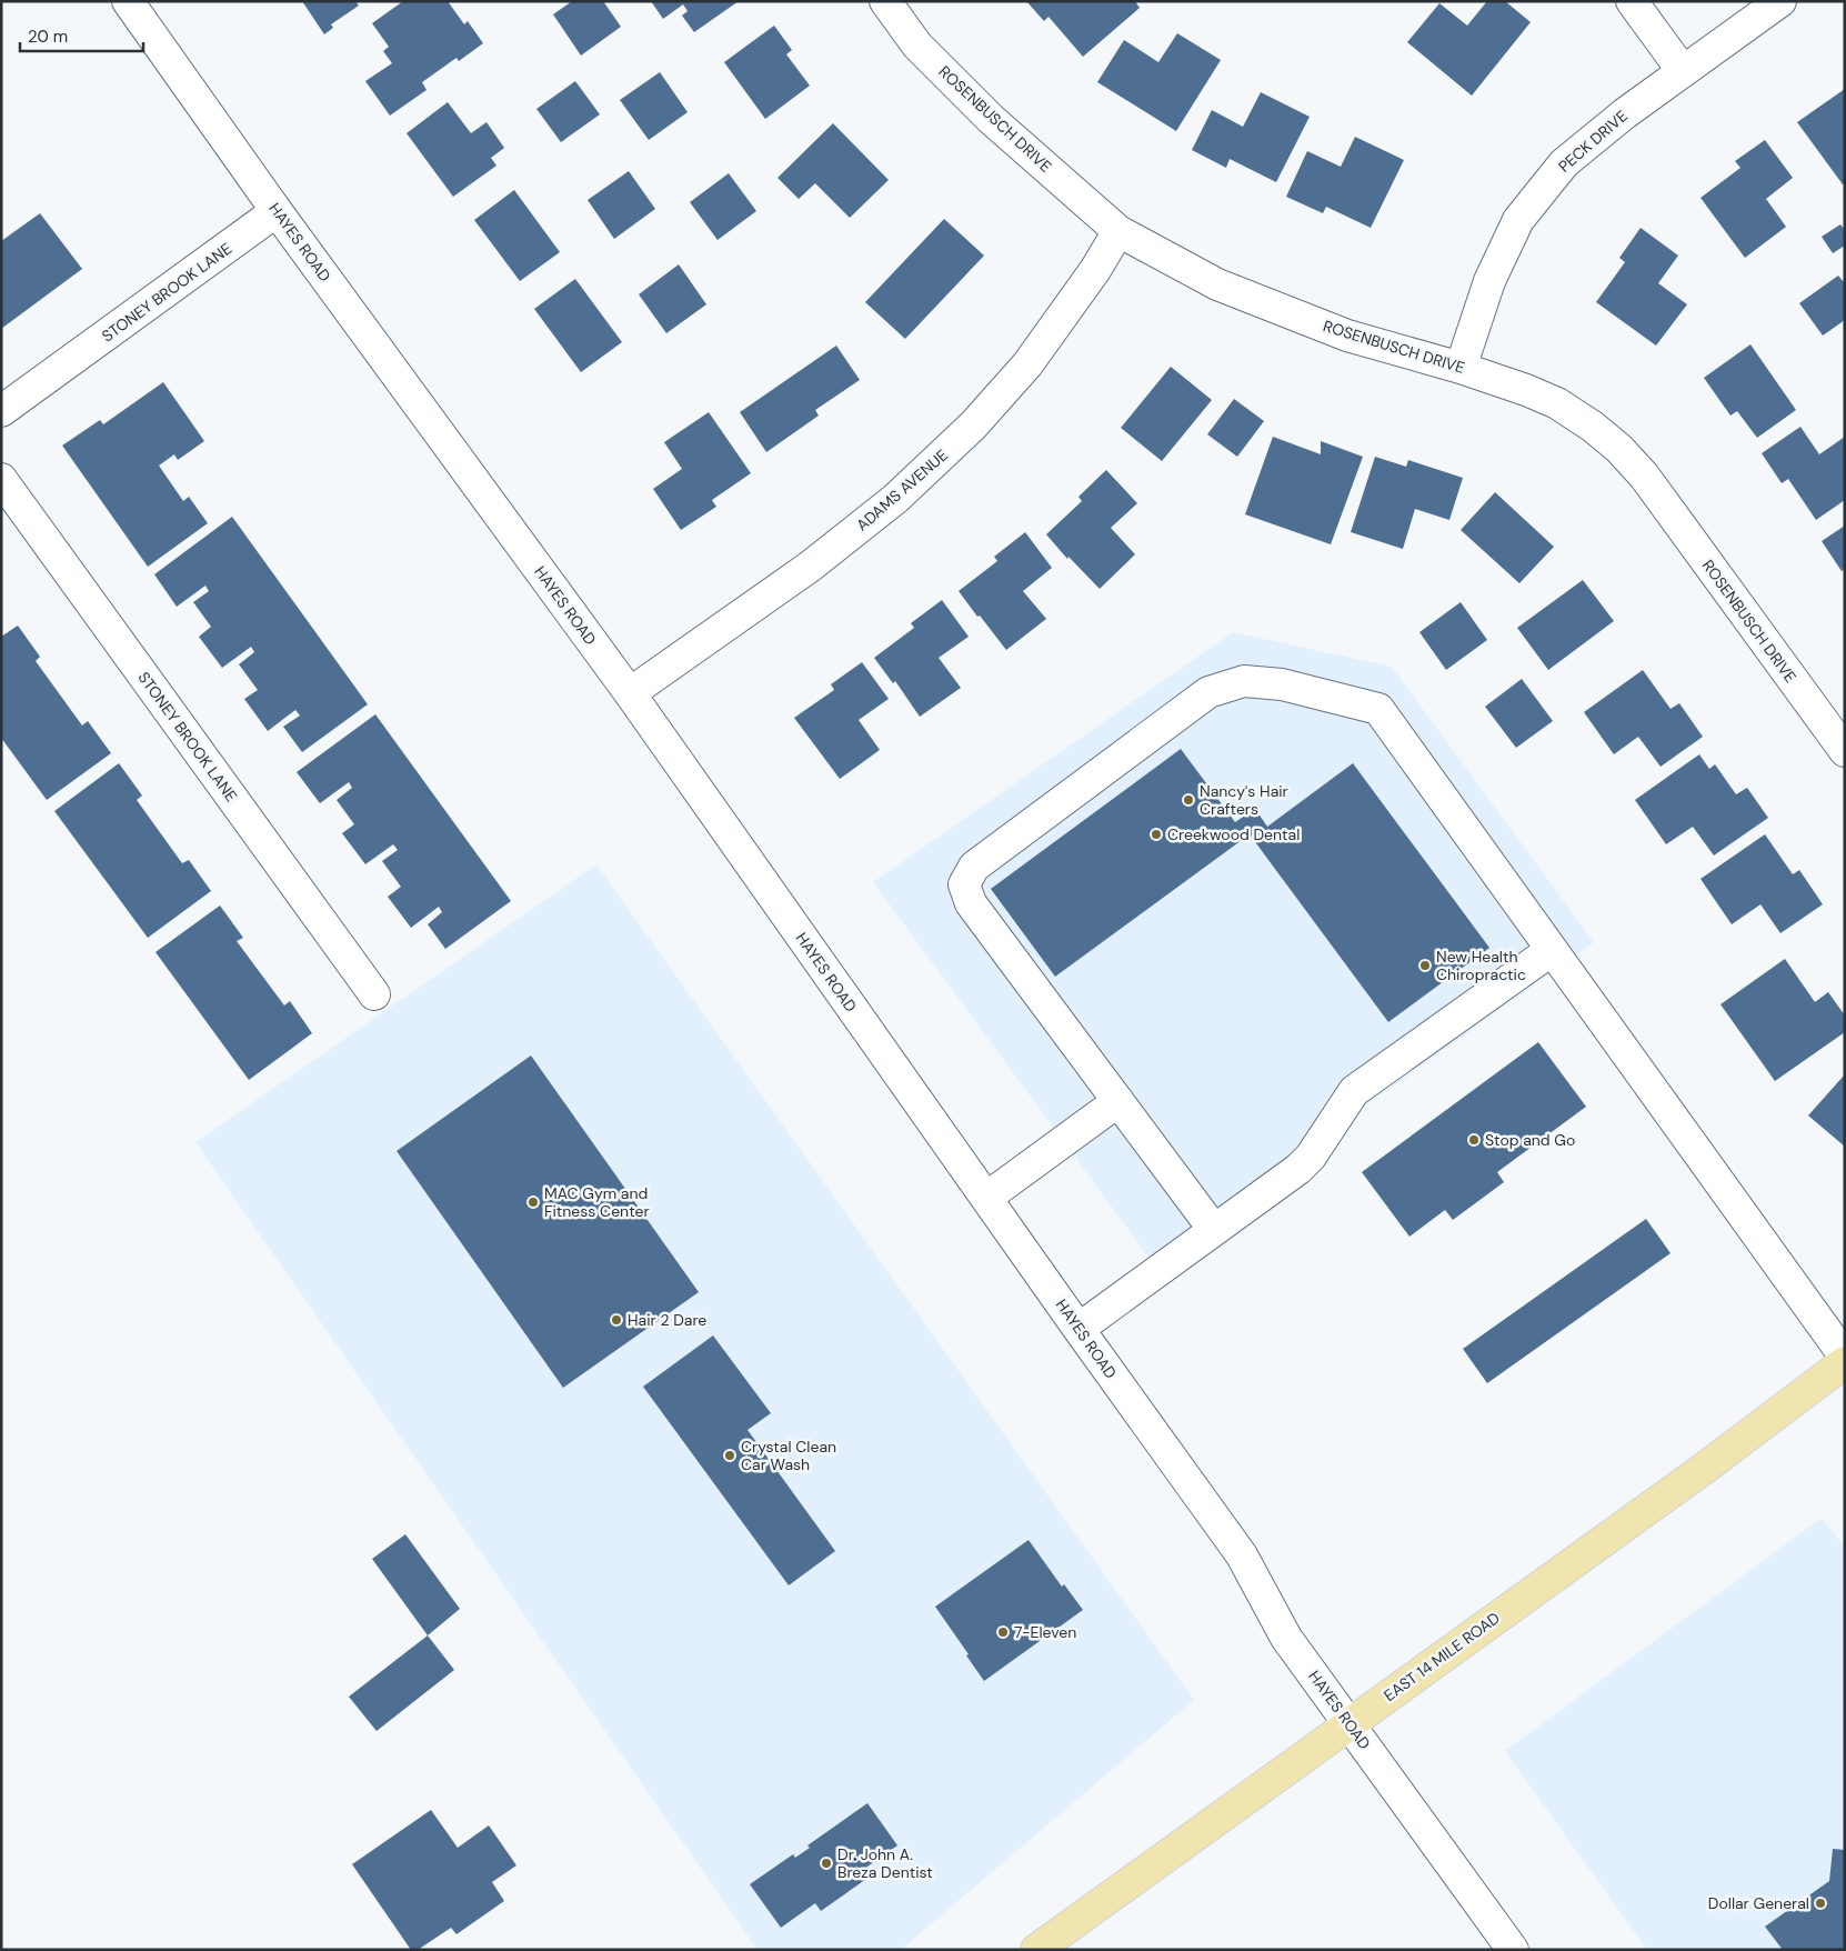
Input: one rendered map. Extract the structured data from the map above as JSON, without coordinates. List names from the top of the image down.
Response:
{
  "streets": {
    "main road": ["EAST 14 MILE ROAD"],
    "street": [
      "ROSENBUSCH DRIVE",
      "PECK DRIVE",
      "HAYES ROAD",
      "STONEY BROOK LANE",
      "ADAMS AVENUE"
    ]
  },
  "crossings": [
    ["ROSENBUSCH DRIVE", "PECK DRIVE"],
    ["ROSENBUSCH DRIVE", "ADAMS AVENUE"],
    ["HAYES ROAD", "STONEY BROOK LANE"],
    ["HAYES ROAD", "ADAMS AVENUE"],
    ["HAYES ROAD", "EAST 14 MILE ROAD"]
  ],
  "places": [
    "Nancy's Hair Crafters",
    "Creekwood Dental",
    "New Health Chiropractic",
    "Stop and Go",
    "MAC Gym and Fitness Center",
    "Hair 2 Dare",
    "Crystal Clean Car Wash",
    "7-Eleven",
    "Dr. John A. Breza Dentist",
    "Dollar General"
  ],
  "scale_bar": "20 m"
}
